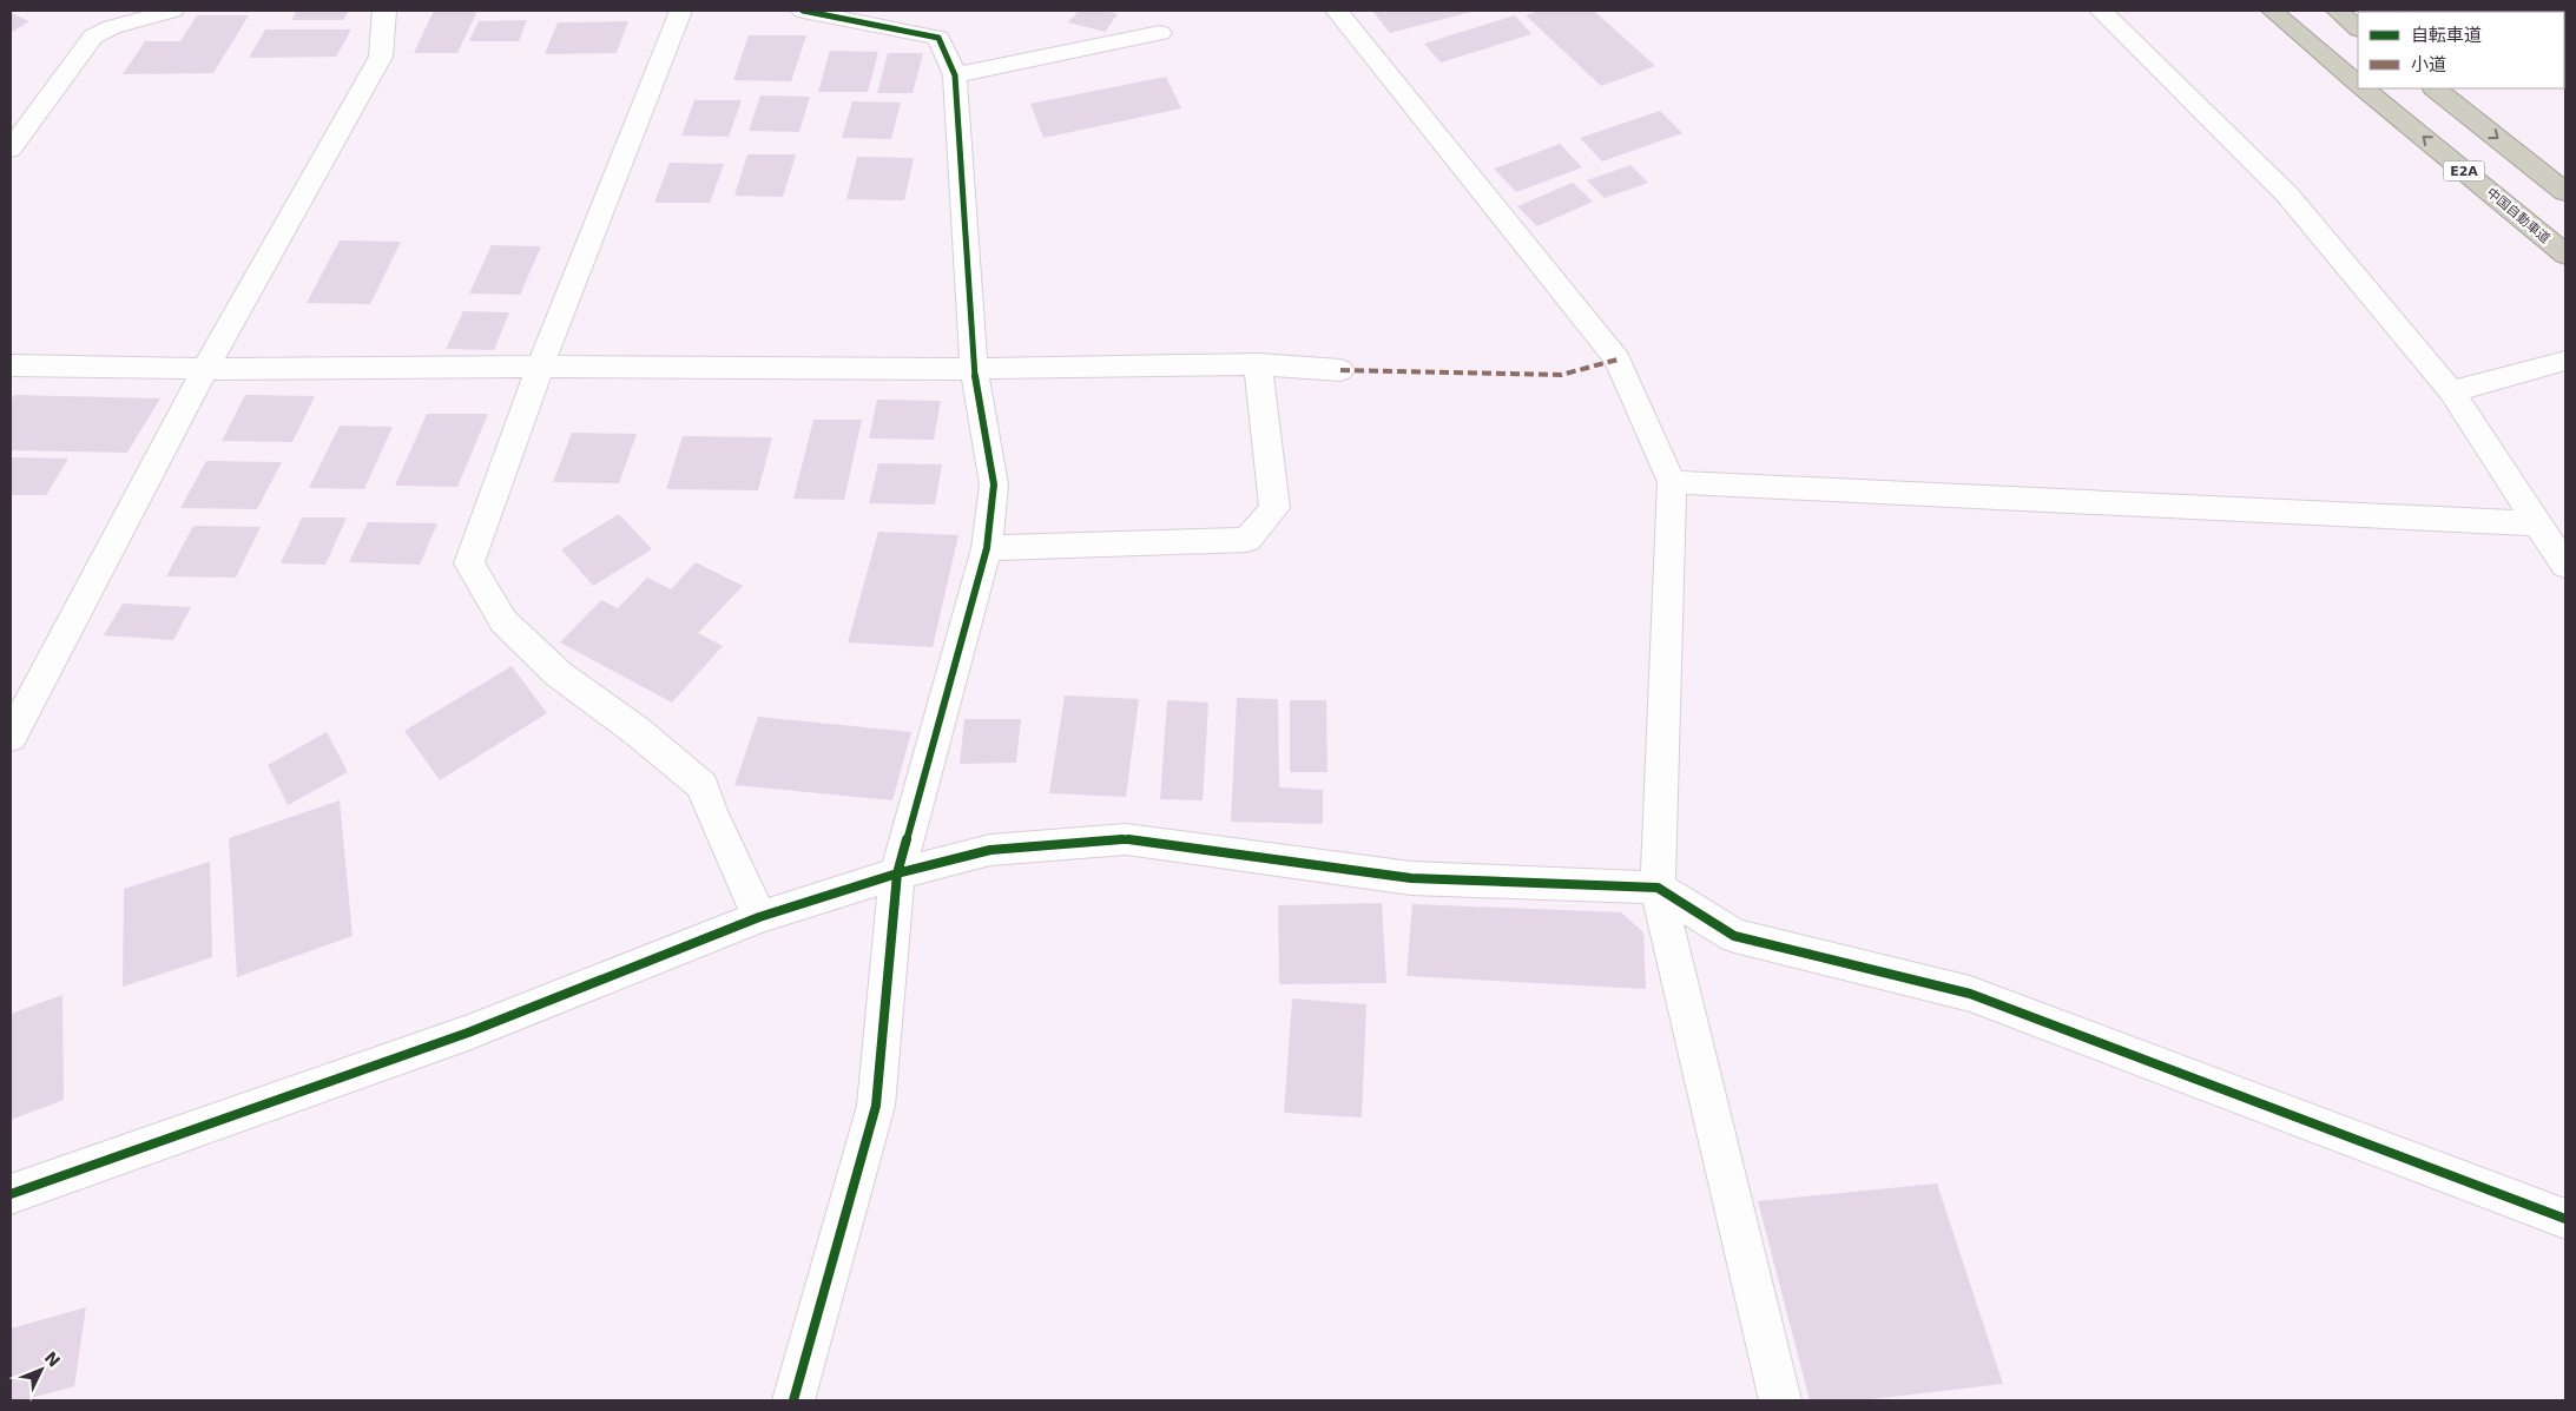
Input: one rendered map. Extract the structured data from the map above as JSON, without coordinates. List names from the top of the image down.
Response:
{
  "streets": {
    "highway": ["E2A", "中国自動車道"]
  },
  "legend": ["自転車道", "小道"],
  "north": "top right"
}
